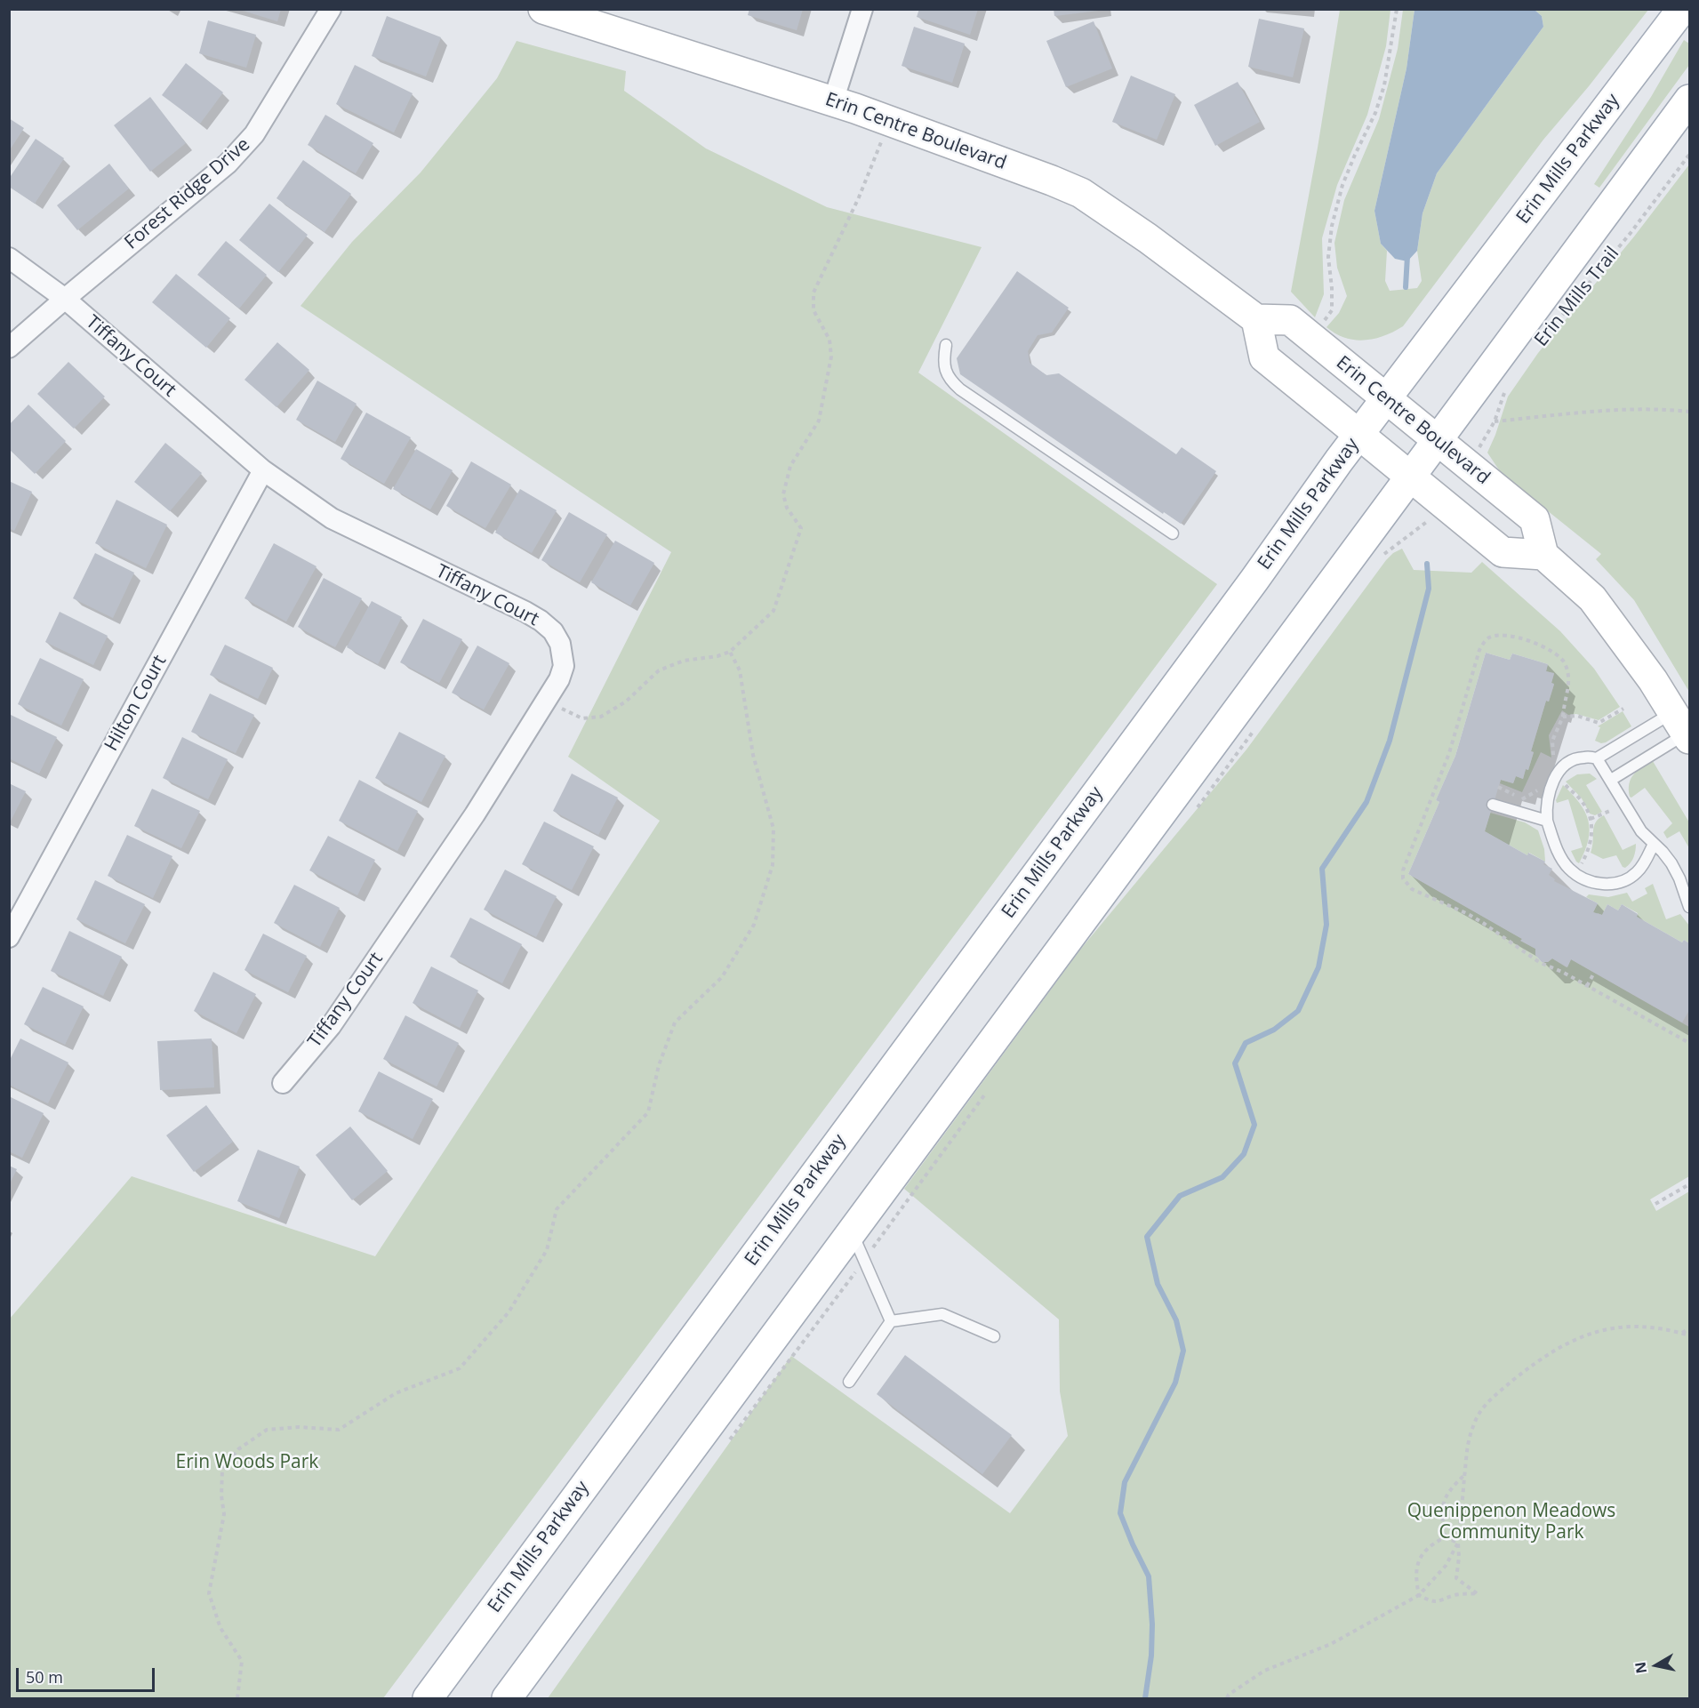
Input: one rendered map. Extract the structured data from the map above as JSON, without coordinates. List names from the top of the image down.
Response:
{
  "streets": {
    "main road": ["Erin Centre Boulevard", "Erin Mills Parkway"],
    "street": ["Forest Ridge Drive", "Tiffany Court", "Hilton Court"],
    "path": ["Erin Mills Trail"]
  },
  "crossings": [
    ["Erin Centre Boulevard", "Erin Mills Parkway"],
    ["Forest Ridge Drive", "Tiffany Court"],
    ["Tiffany Court", "Hilton Court"]
  ],
  "parks": ["Erin Woods Park", "Quenippenon Meadows Community Park"],
  "scale_bar": "50 m",
  "north": "left"
}
